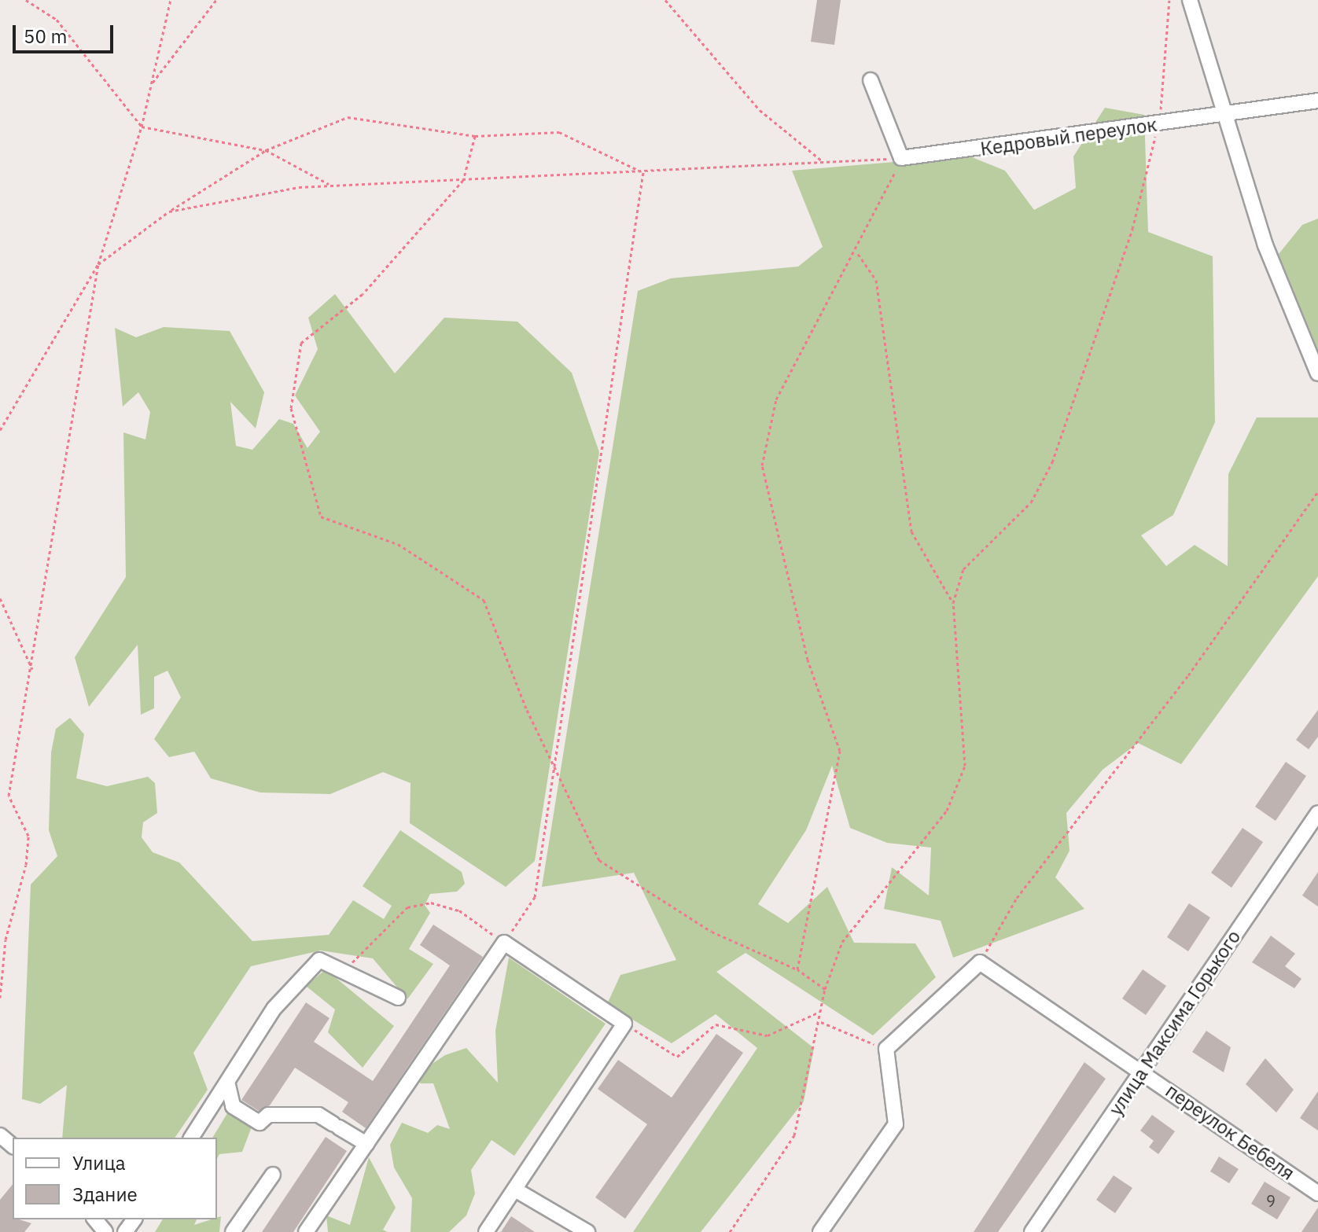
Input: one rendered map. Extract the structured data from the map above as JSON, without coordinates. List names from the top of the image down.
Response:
{
  "streets": {
    "street": ["Кедровый переулок", "улица Максима Горького", "переулок Бебеля"]
  },
  "crossings": [
    ["улица Максима Горького", "переулок Бебеля"]
  ],
  "house_numbers": ["9"],
  "legend": ["Улица", "Здание"],
  "scale_bar": "50 m"
}
